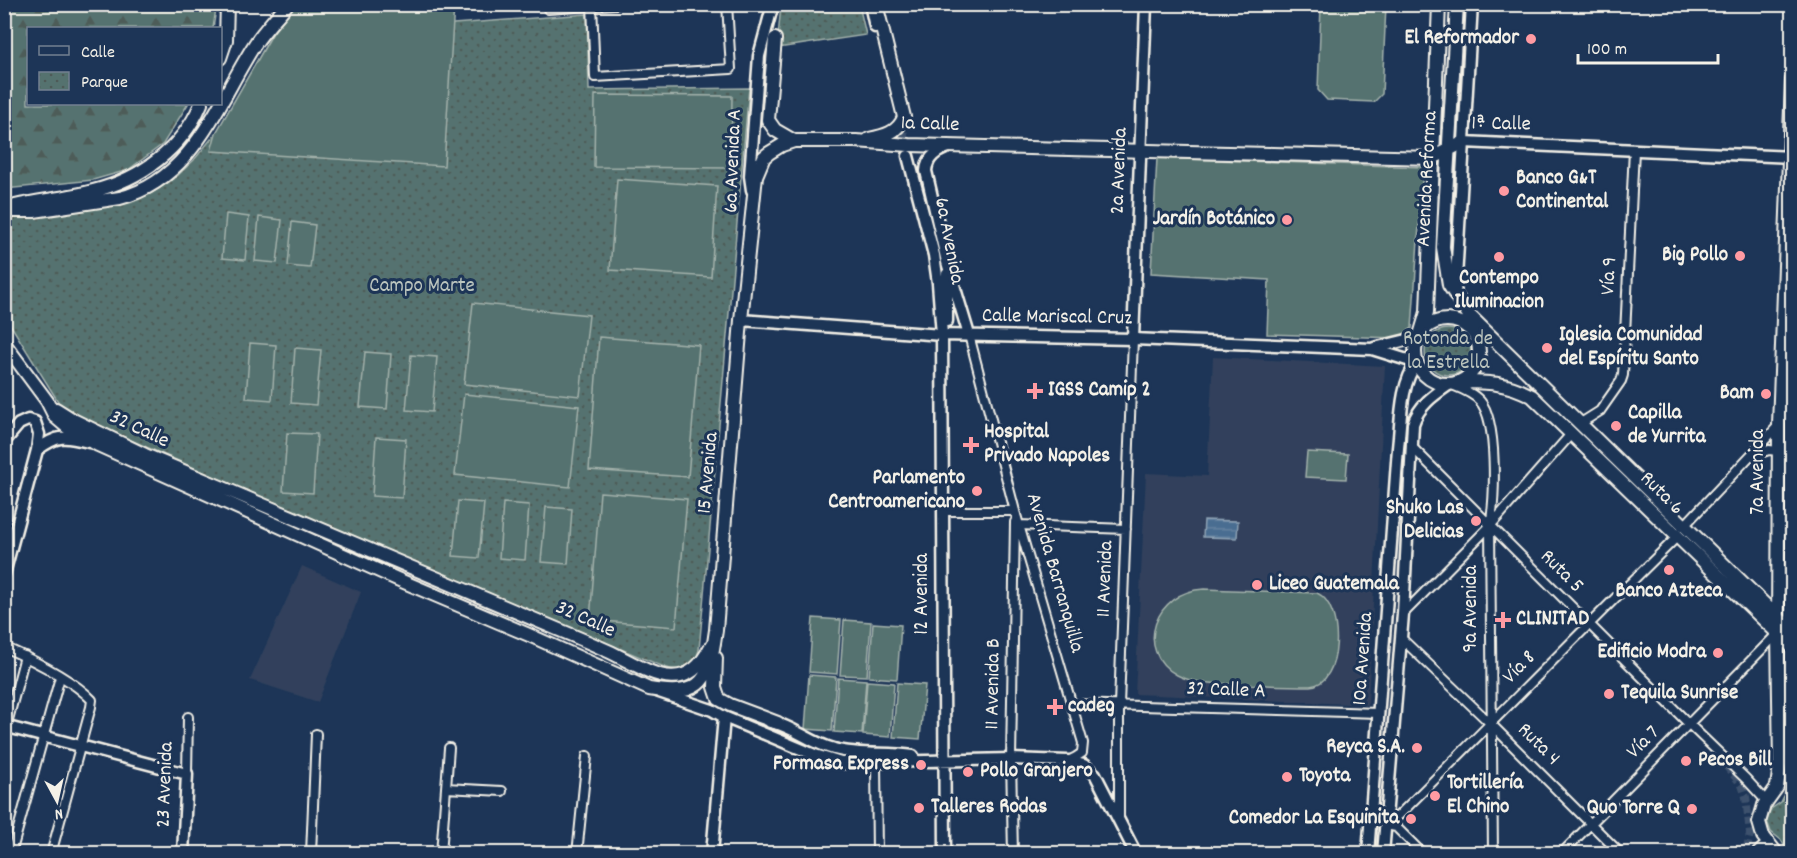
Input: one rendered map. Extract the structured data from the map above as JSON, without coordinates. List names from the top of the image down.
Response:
{
  "streets": {
    "main road": [
      "1a Calle",
      "1ª Calle",
      "6a Avenida A",
      "2a Avenida",
      "Avenida Reforma",
      "6a Avenida",
      "Calle Mariscal Cruz",
      "32 Calle",
      "7a Avenida",
      "15 Avenida",
      "Ruta 6",
      "Avenida Barranquilla",
      "12 Avenida",
      "10a Avenida",
      "23 Avenida"
    ],
    "street": [
      "Vía 9",
      "Ruta 5",
      "11 Avenida",
      "9a Avenida",
      "Vía 8",
      "11 Avenida B",
      "32 Calle A",
      "Vía 7",
      "Ruta 4"
    ]
  },
  "crossings": [
    ["1a Calle", "1ª Calle"],
    ["1a Calle", "6a Avenida A"],
    ["1a Calle", "2a Avenida"],
    ["1a Calle", "Avenida Barranquilla"],
    ["1ª Calle", "2a Avenida"],
    ["1ª Calle", "Avenida Reforma"],
    ["1ª Calle", "Vía 9"],
    ["1ª Calle", "7a Avenida"],
    ["6a Avenida A", "Calle Mariscal Cruz"],
    ["6a Avenida A", "15 Avenida"],
    ["2a Avenida", "Calle Mariscal Cruz"],
    ["2a Avenida", "11 Avenida"],
    ["Avenida Reforma", "Calle Mariscal Cruz"],
    ["Avenida Reforma", "Ruta 6"],
    ["Avenida Reforma", "9a Avenida"],
    ["Avenida Reforma", "10a Avenida"],
    ["6a Avenida", "Calle Mariscal Cruz"],
    ["6a Avenida", "12 Avenida"],
    ["Vía 9", "Ruta 6"],
    ["Calle Mariscal Cruz", "15 Avenida"],
    ["Calle Mariscal Cruz", "Ruta 6"],
    ["Calle Mariscal Cruz", "Avenida Barranquilla"],
    ["Calle Mariscal Cruz", "11 Avenida"],
    ["Calle Mariscal Cruz", "12 Avenida"],
    ["Calle Mariscal Cruz", "9a Avenida"],
    ["Calle Mariscal Cruz", "10a Avenida"],
    ["32 Calle", "15 Avenida"],
    ["32 Calle", "Avenida Barranquilla"],
    ["32 Calle", "12 Avenida"],
    ["32 Calle", "11 Avenida B"],
    ["7a Avenida", "Ruta 6"],
    ["7a Avenida", "Ruta 5"],
    ["7a Avenida", "Vía 7"],
    ["Ruta 6", "9a Avenida"],
    ["Ruta 6", "10a Avenida"],
    ["Ruta 6", "Vía 8"],
    ["Ruta 6", "Vía 7"],
    ["Ruta 5", "9a Avenida"],
    ["Ruta 5", "10a Avenida"],
    ["Ruta 5", "Vía 8"],
    ["Ruta 5", "Vía 7"],
    ["Avenida Barranquilla", "11 Avenida B"],
    ["Avenida Barranquilla", "32 Calle A"],
    ["11 Avenida", "32 Calle A"],
    ["9a Avenida", "10a Avenida"],
    ["9a Avenida", "Vía 8"],
    ["9a Avenida", "Ruta 4"],
    ["10a Avenida", "Vía 8"],
    ["10a Avenida", "32 Calle A"],
    ["10a Avenida", "Ruta 4"],
    ["Vía 8", "Ruta 4"],
    ["Vía 7", "Ruta 4"]
  ],
  "parks": ["Campo Marte", "Rotonda de la Estrella"],
  "places": {
    "other": [
      "El Reformador",
      "Banco G&T Continental",
      "Jardín Botánico",
      "Big Pollo",
      "Contempo Iluminacion",
      "Iglesia Comunidad del Espíritu Santo",
      "Bam",
      "Capilla de Yurrita",
      "Parlamento Centroamericano",
      "Shuko Las Delicias",
      "Banco Azteca",
      "Liceo Guatemala",
      "Edificio Modra",
      "Tequila Sunrise",
      "Reyca S.A.",
      "Pecos Bill",
      "Formasa Express",
      "Pollo Granjero",
      "Toyota",
      "Tortillería El Chino",
      "Talleres Rodas",
      "Quo Torre Q",
      "Comedor La Esquinita"
    ],
    "health": [
      "IGSS Camip 2",
      "Hospital Privado Napoles",
      "CLINITAD",
      "cadeg"
    ]
  },
  "legend": ["Calle", "Parque"],
  "scale_bar": "100 m",
  "north": "bottom"
}
